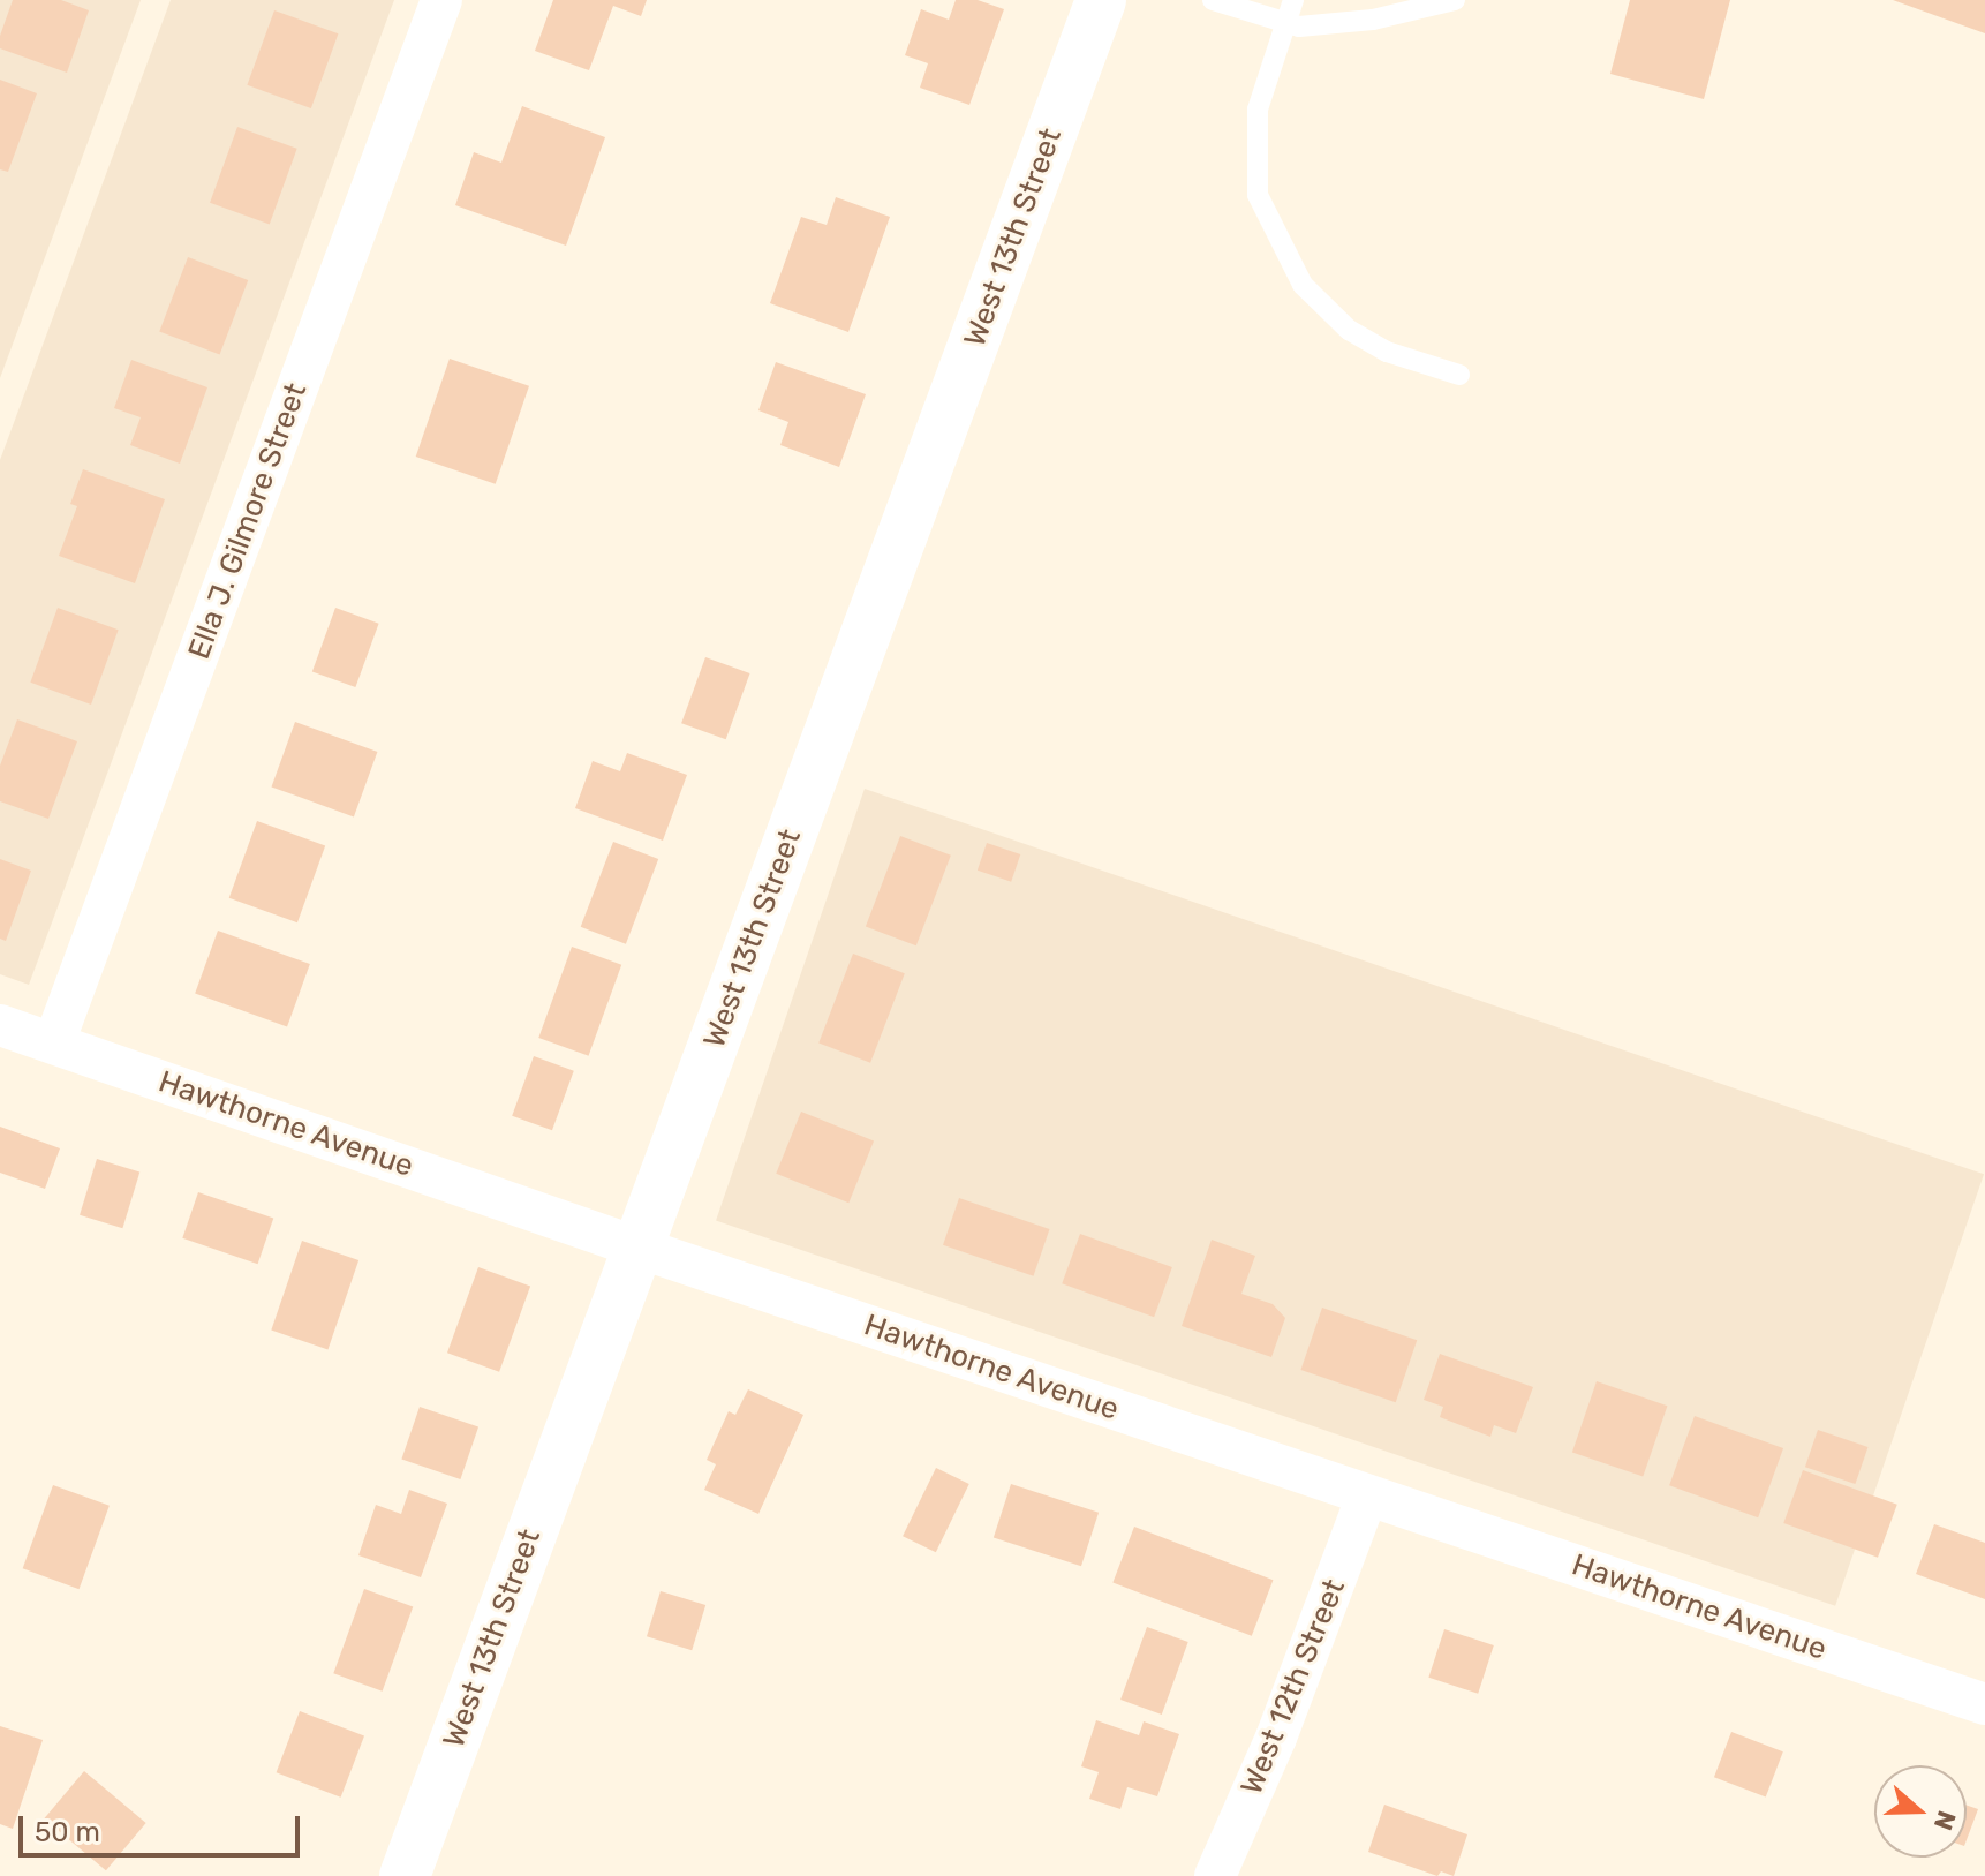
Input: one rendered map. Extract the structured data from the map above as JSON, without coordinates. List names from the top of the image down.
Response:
{
  "streets": {
    "street": [
      "West 13th Street",
      "Ella J. Gilmore Street",
      "Hawthorne Avenue",
      "West 12th Street"
    ]
  },
  "crossings": [
    ["West 13th Street", "Hawthorne Avenue"],
    ["Ella J. Gilmore Street", "Hawthorne Avenue"],
    ["Hawthorne Avenue", "West 12th Street"]
  ],
  "scale_bar": "50 m",
  "north": "right"
}
